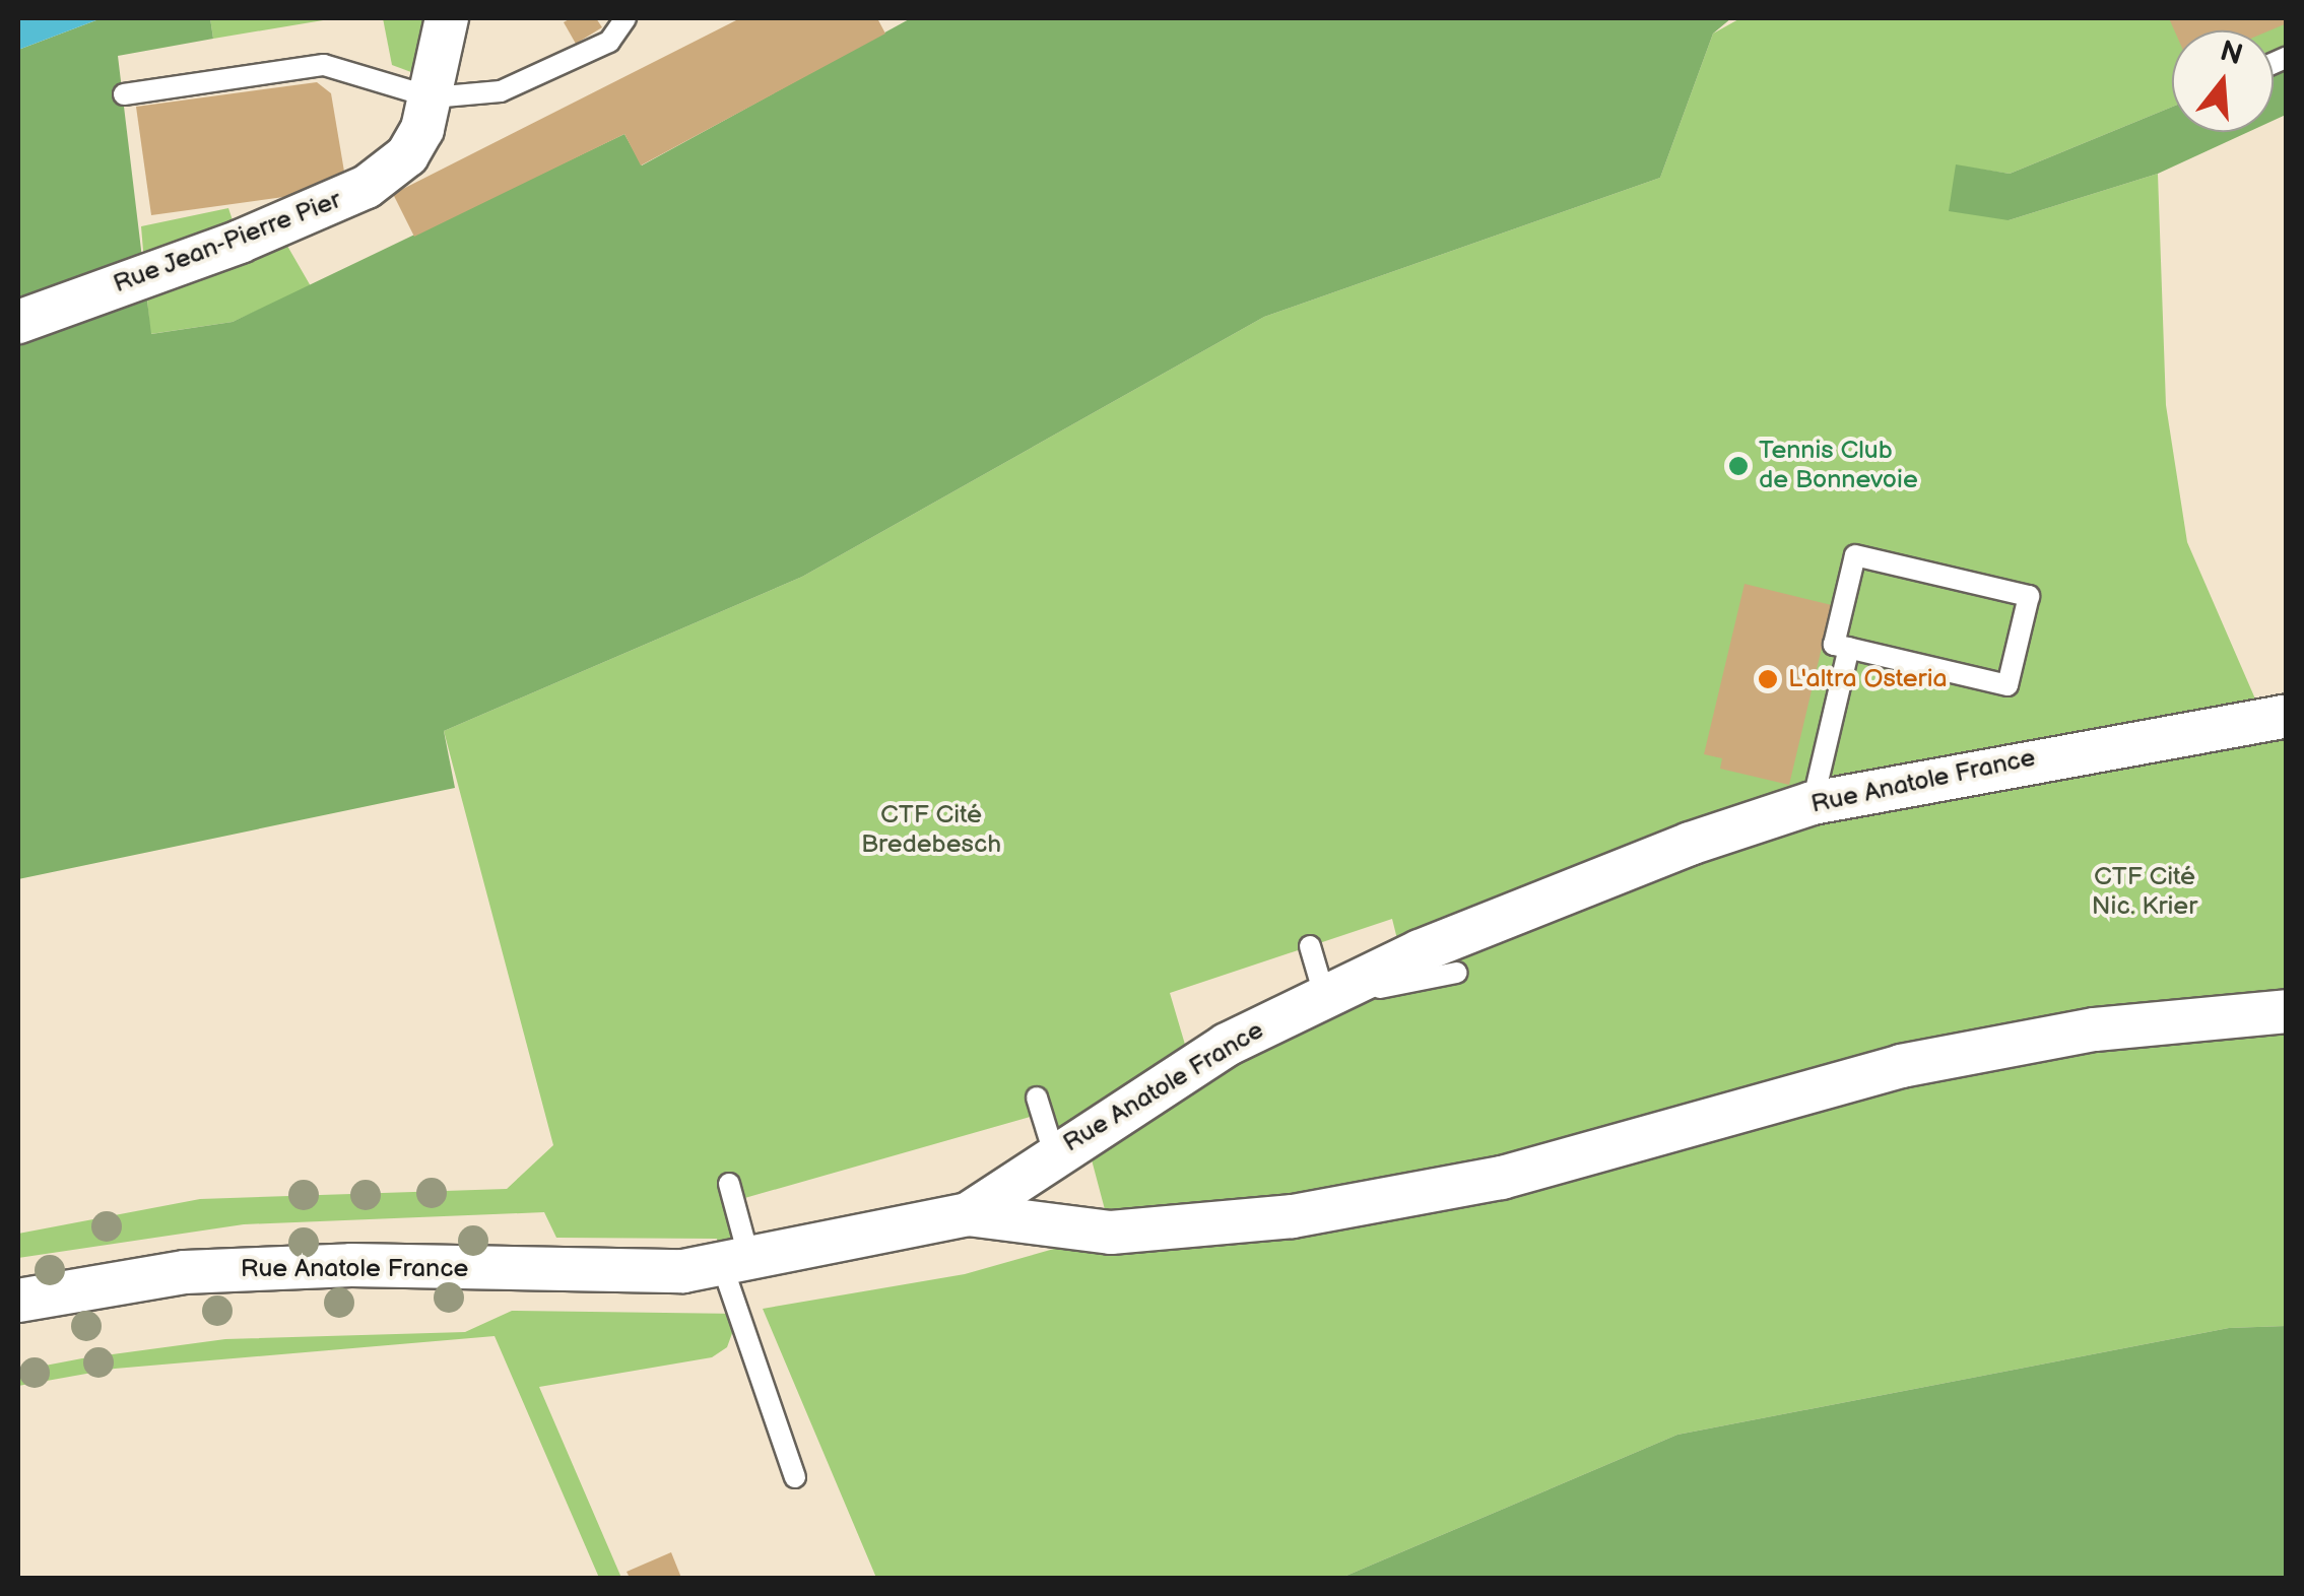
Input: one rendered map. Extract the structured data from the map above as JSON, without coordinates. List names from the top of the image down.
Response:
{
  "streets": {
    "street": ["Rue Jean-Pierre Pier", "Rue Anatole France"]
  },
  "parks": ["CTF Cité Bredebesch", "CTF Cité Nic. Krier"],
  "places": ["Tennis Club de Bonnevoie", "L'altra Osteria"],
  "north": "top"
}
